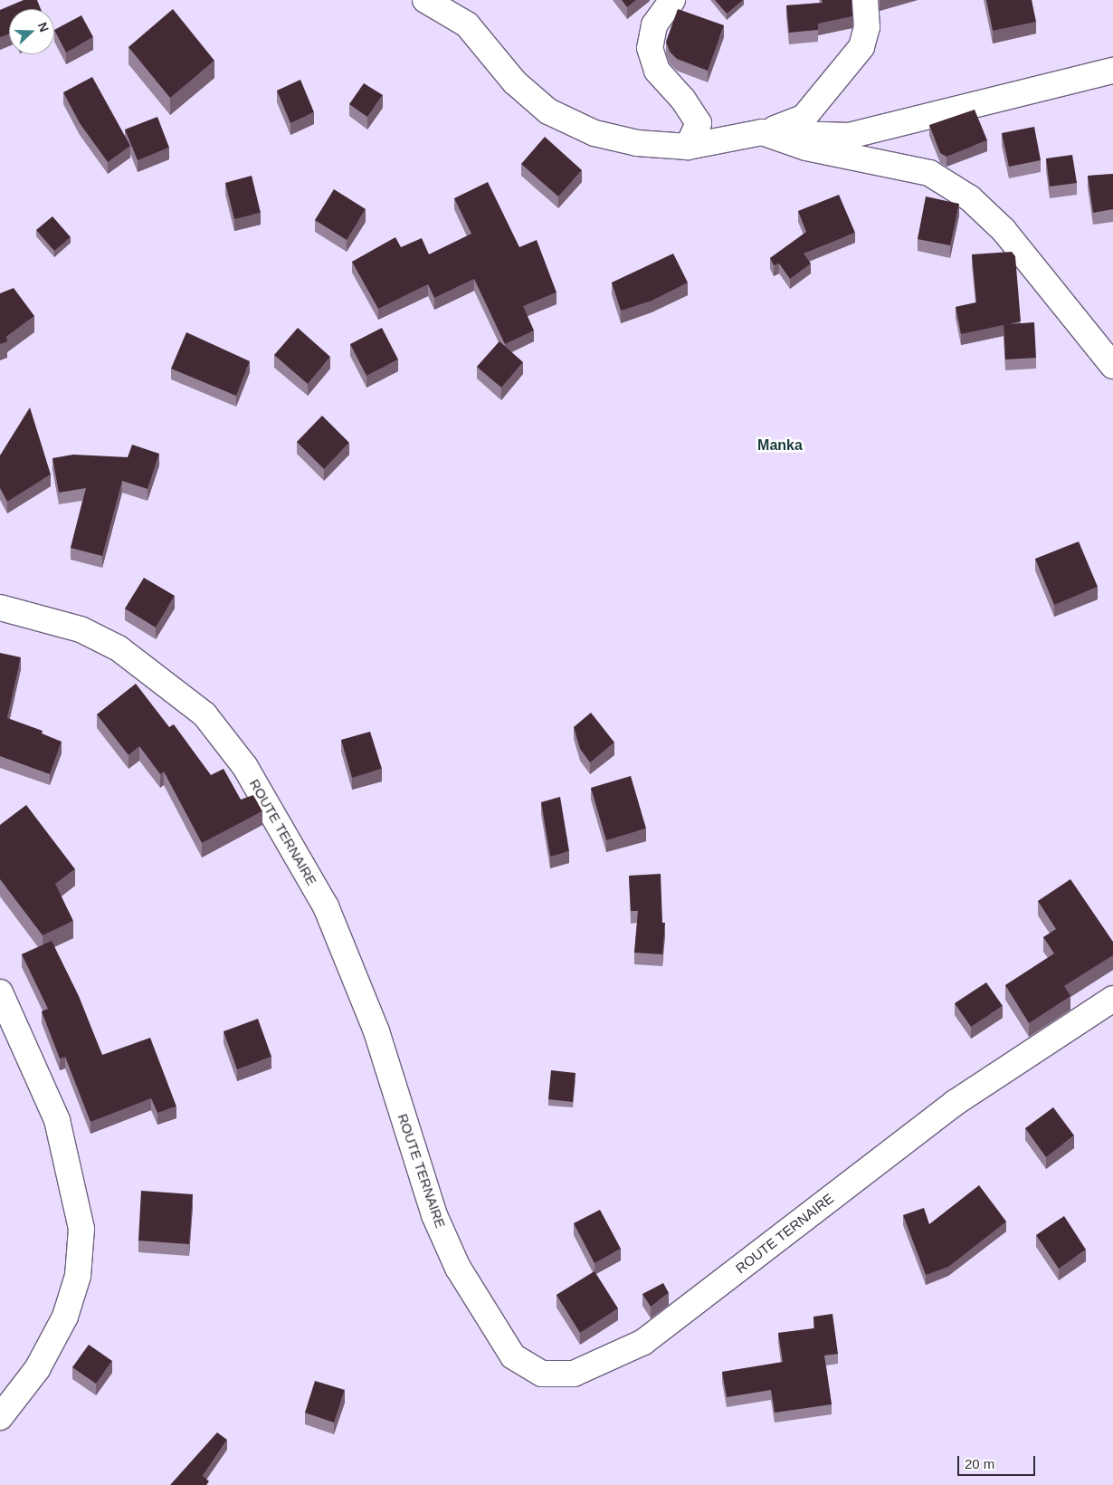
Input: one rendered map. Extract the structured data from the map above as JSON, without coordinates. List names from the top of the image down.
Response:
{
  "streets": {
    "street": ["ROUTE TERNAIRE"]
  },
  "districts": ["Manka"],
  "scale_bar": "20 m",
  "north": "right"
}
